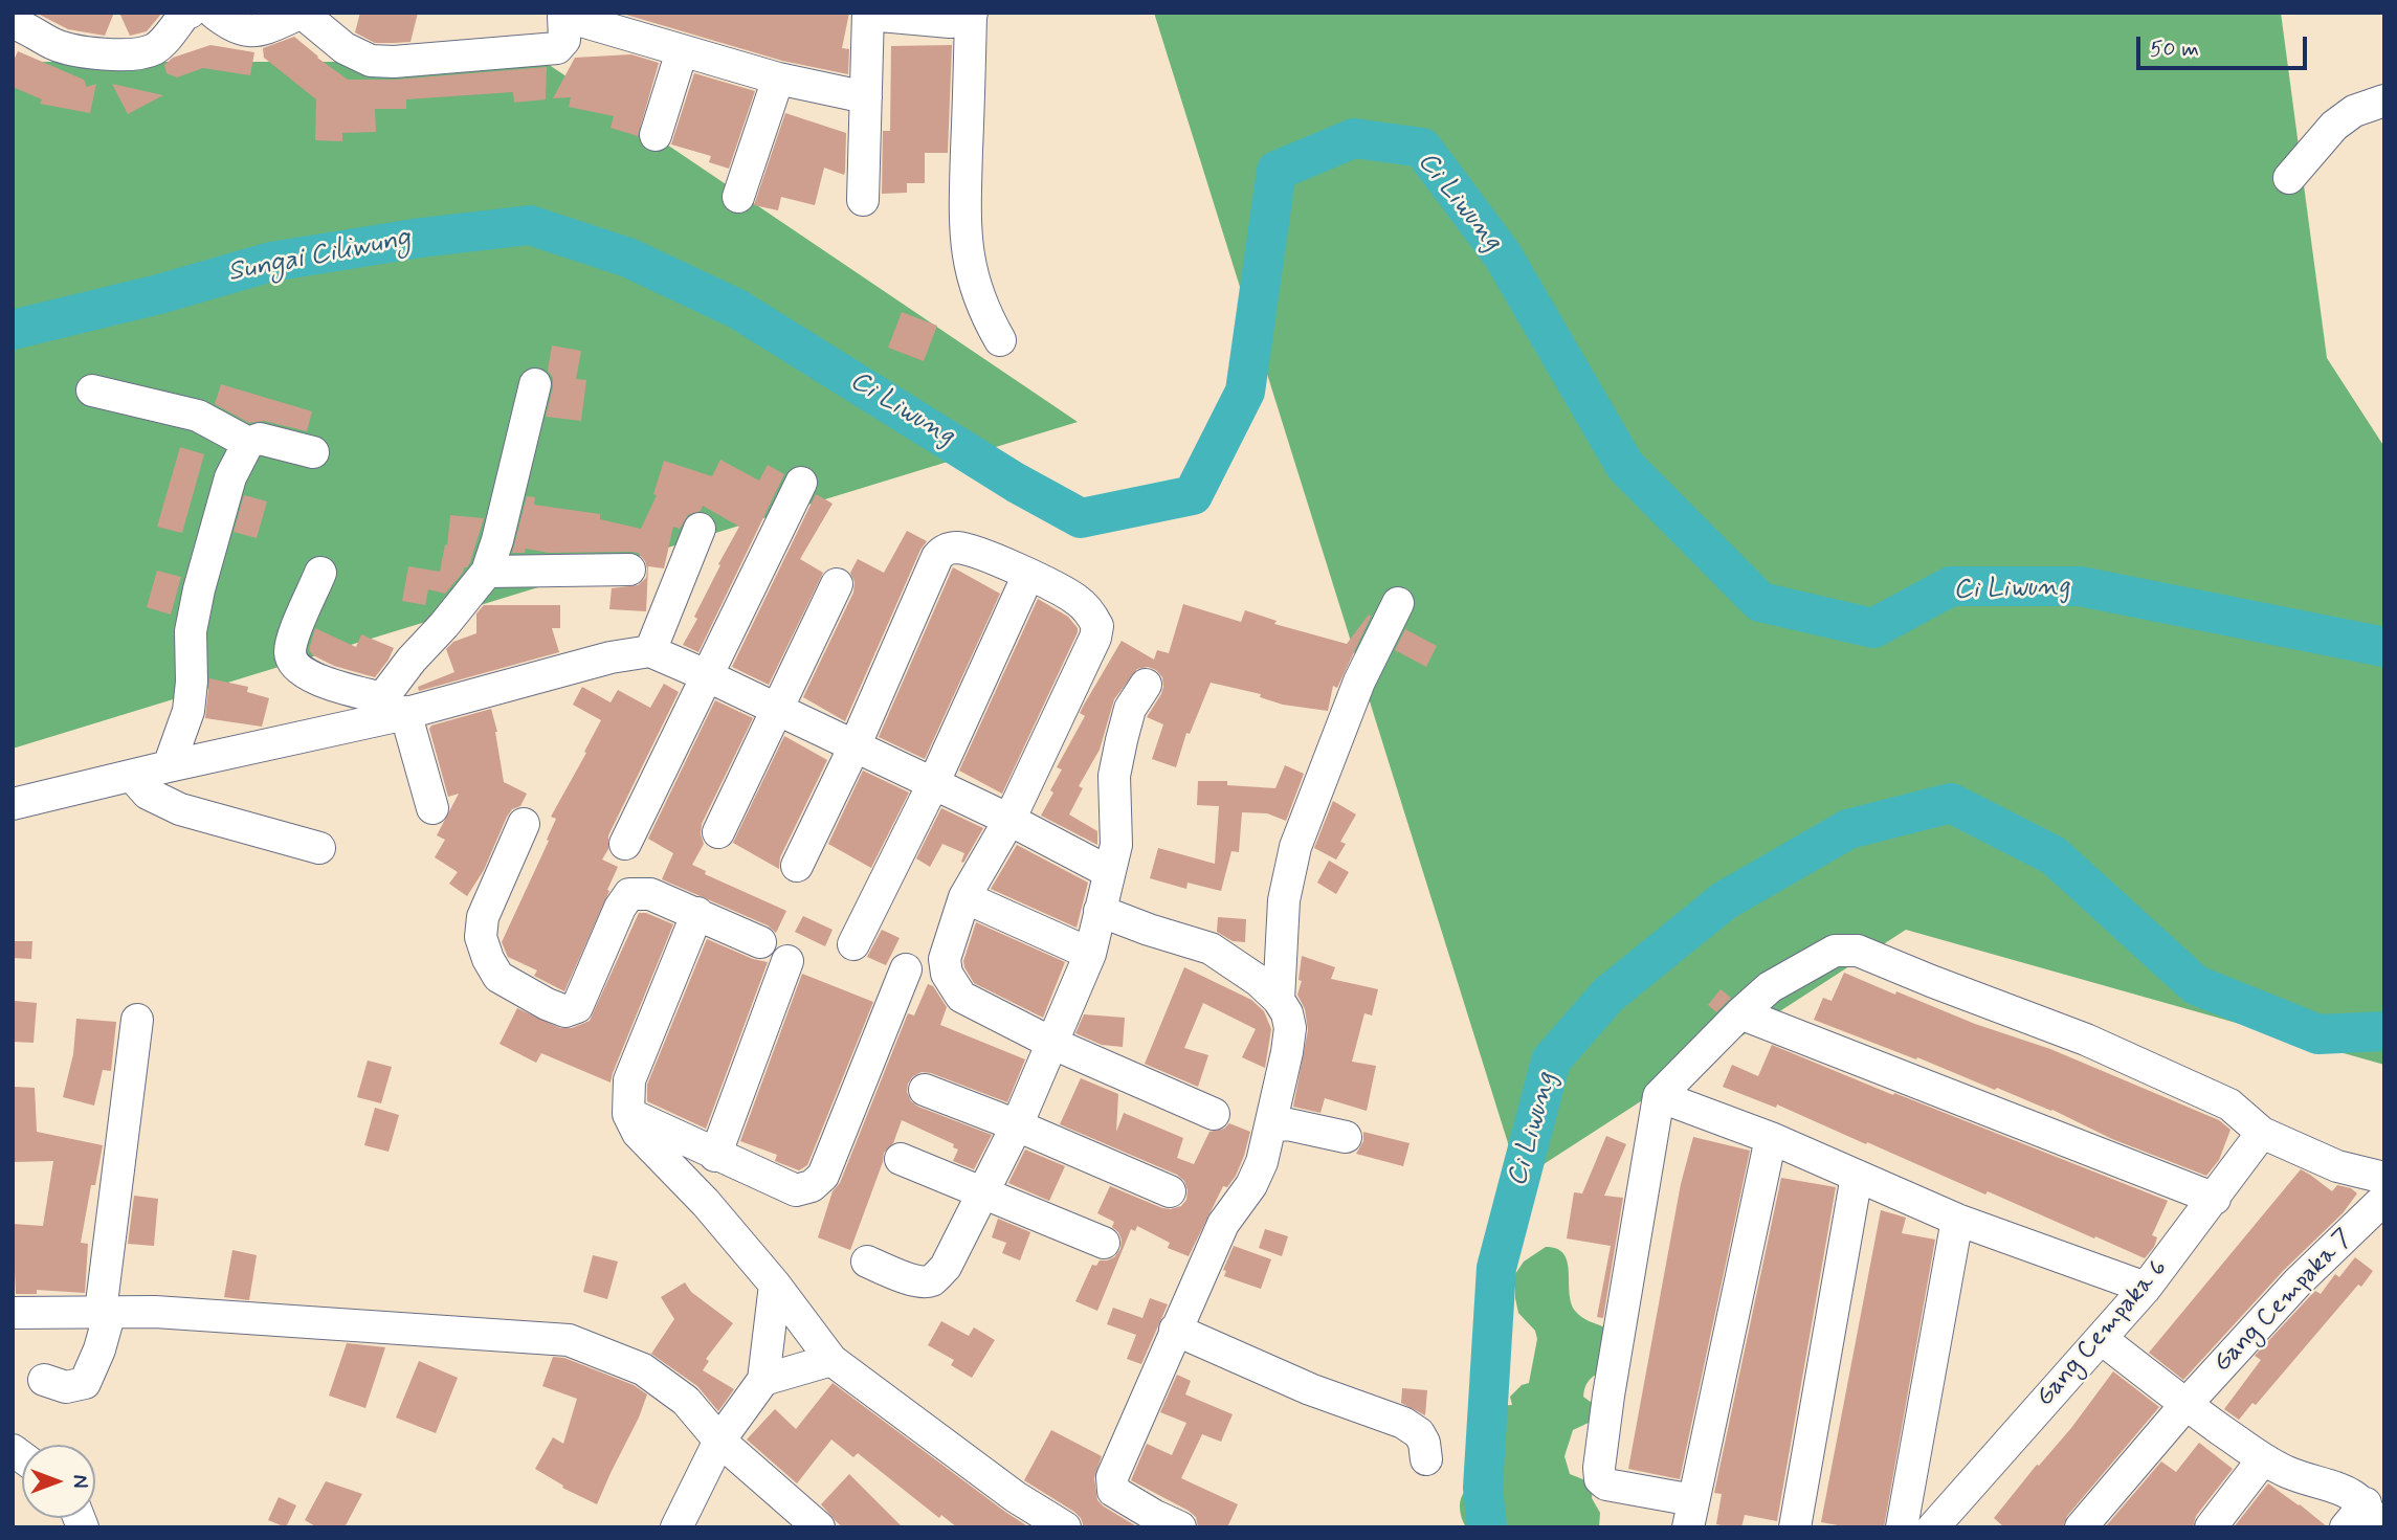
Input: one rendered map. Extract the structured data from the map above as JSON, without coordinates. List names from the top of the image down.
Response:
{
  "streets": {
    "street": ["Gang Cempaka 7", "Gang Cempaka 6"]
  },
  "water": ["Ci Liwung", "Sungai Ciliwung"],
  "scale_bar": "50 m",
  "north": "right"
}
